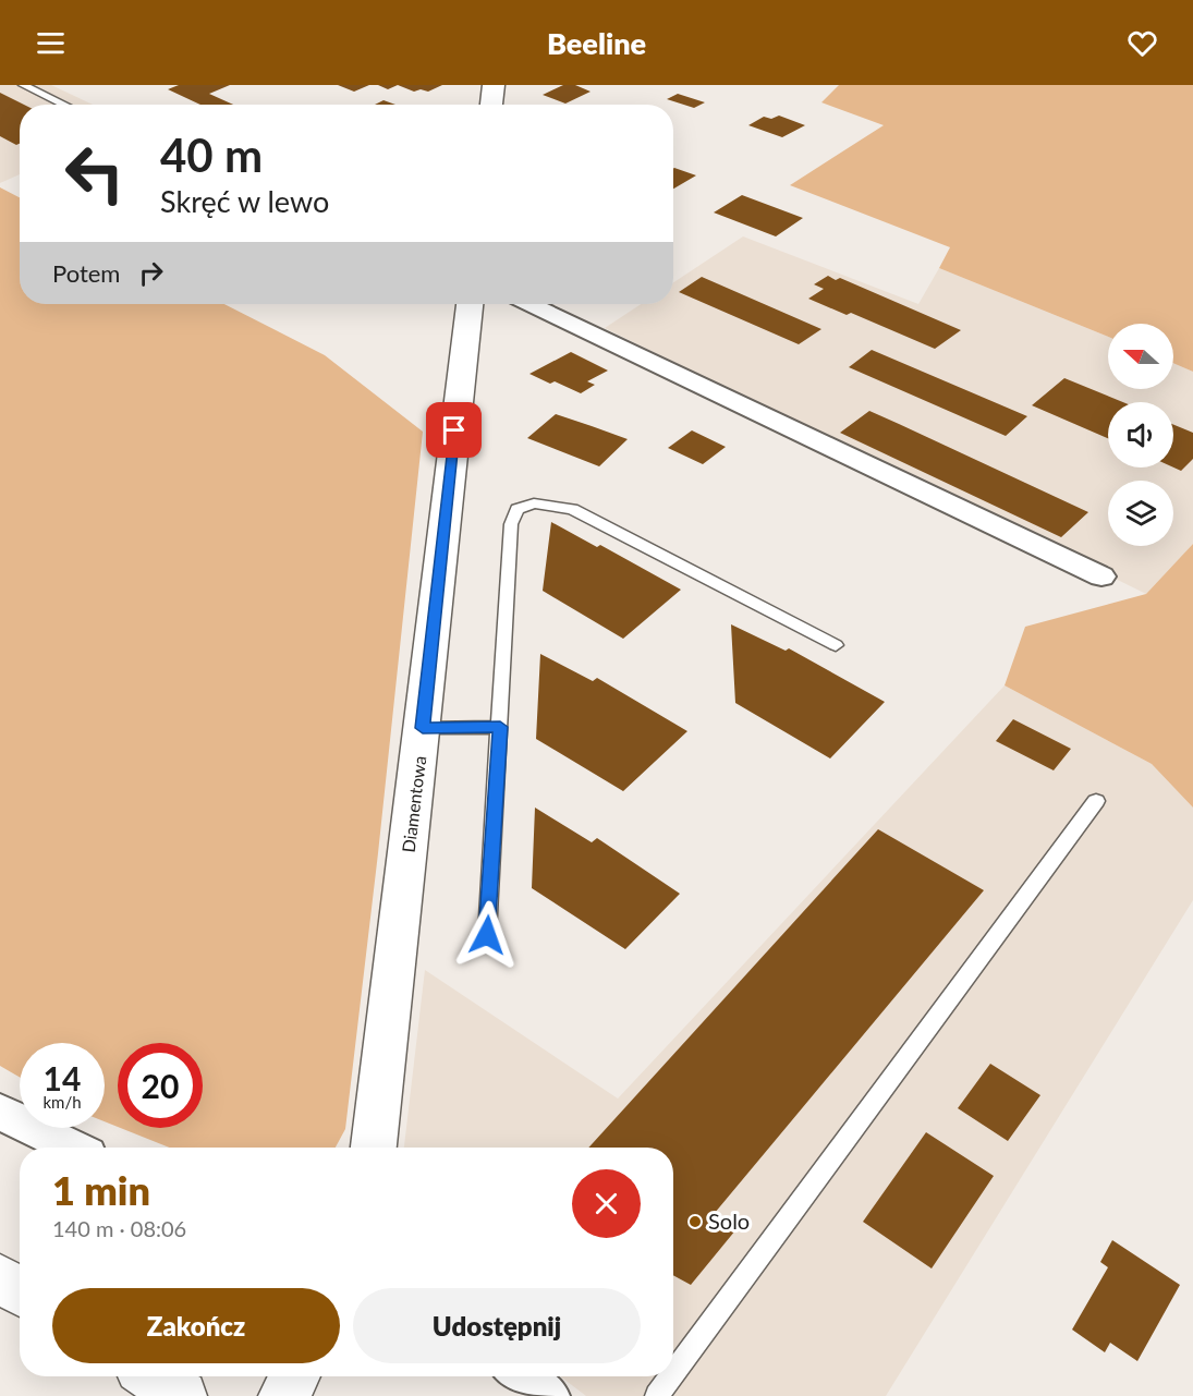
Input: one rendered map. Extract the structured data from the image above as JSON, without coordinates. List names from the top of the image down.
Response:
{
  "streets": {
    "street": ["Diamentowa"]
  },
  "places": ["Solo"],
  "north": "left",
  "page": {
    "header": "Beeline",
    "turn": ["40 m", "Skręć w lewo"],
    "then": "Potem",
    "speed": "14 km/h",
    "limit": "20",
    "heading": ["1 min", "140 m · 08:06"],
    "buttons": ["Zakończ", "Udostępnij"]
  }
}
